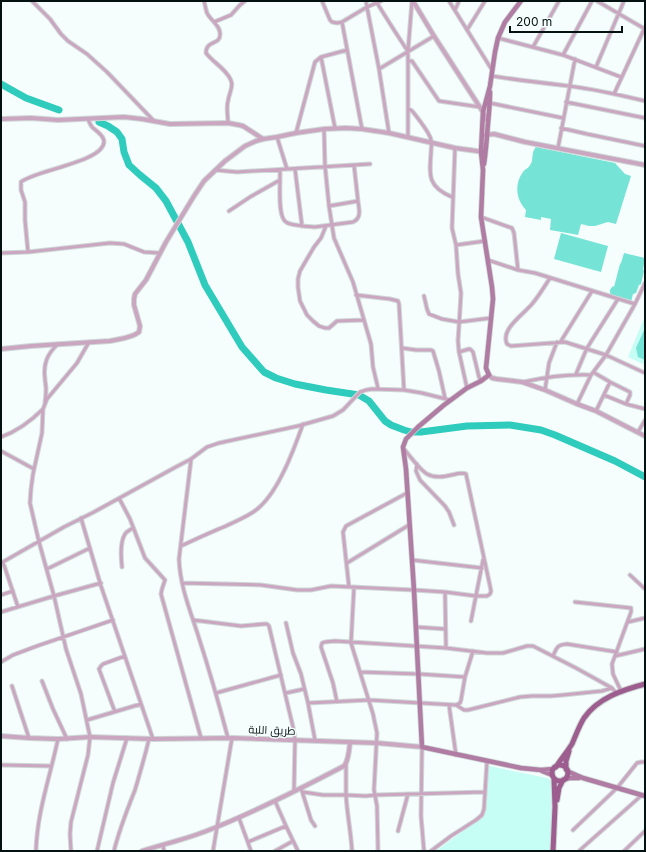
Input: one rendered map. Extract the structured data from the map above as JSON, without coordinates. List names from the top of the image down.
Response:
{
  "streets": {
    "main road": ["طريق اللبة"]
  },
  "scale_bar": "200 m"
}
